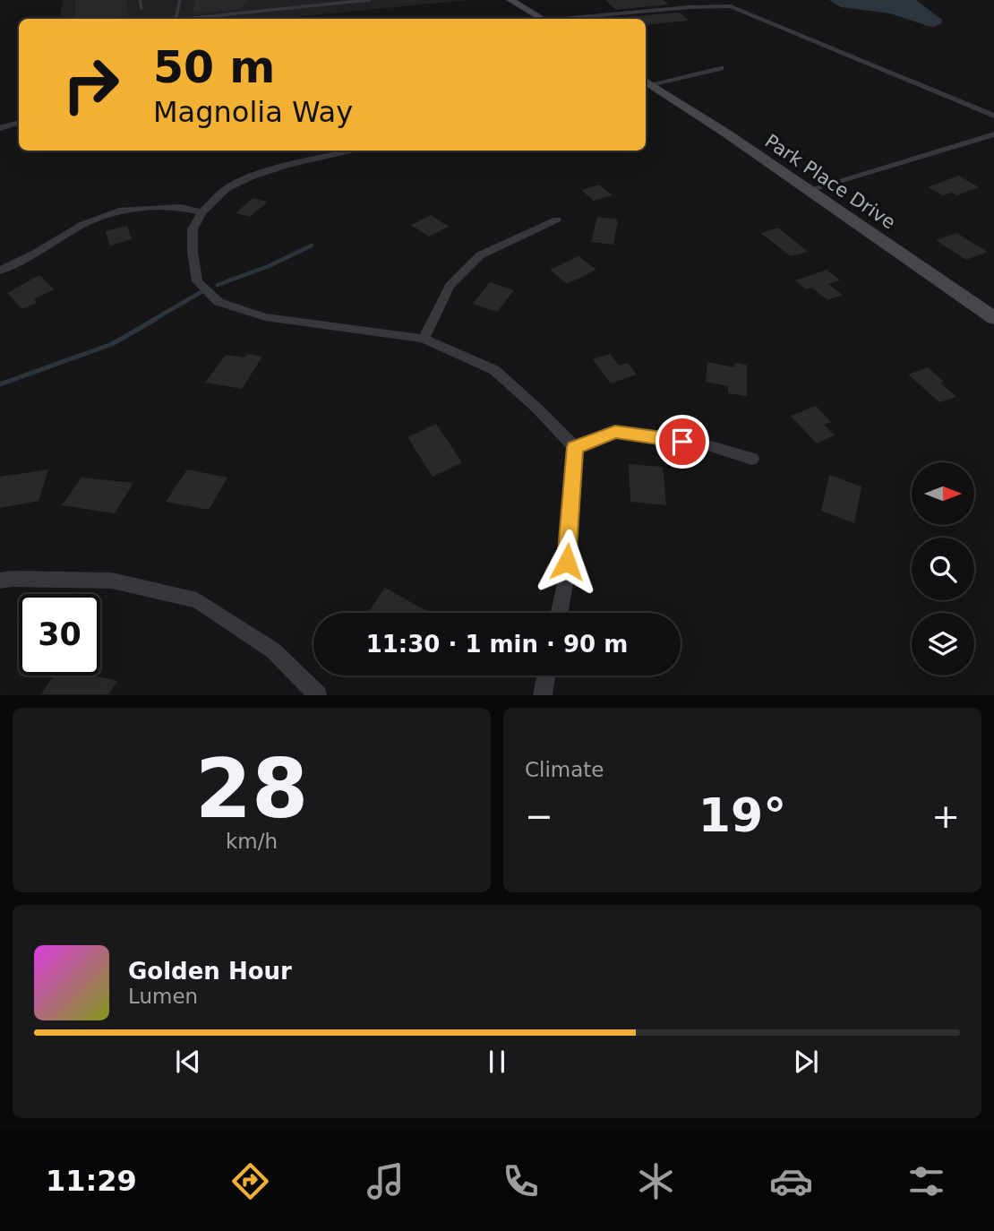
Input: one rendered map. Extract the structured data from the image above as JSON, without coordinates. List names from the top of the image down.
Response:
{
  "streets": {
    "street": ["Park Place Drive"]
  },
  "north": "right",
  "page": {
    "turn": ["50 m", "Magnolia Way"],
    "limit": "30",
    "trip": "11:30 · 1 min · 90 m",
    "tile": [
      ["28", "km/h"],
      "Climate"
    ],
    "heat": ["−", "19°", "+"],
    "song": ["Golden Hour", "Lumen"],
    "tabs": "11:29"
  }
}
